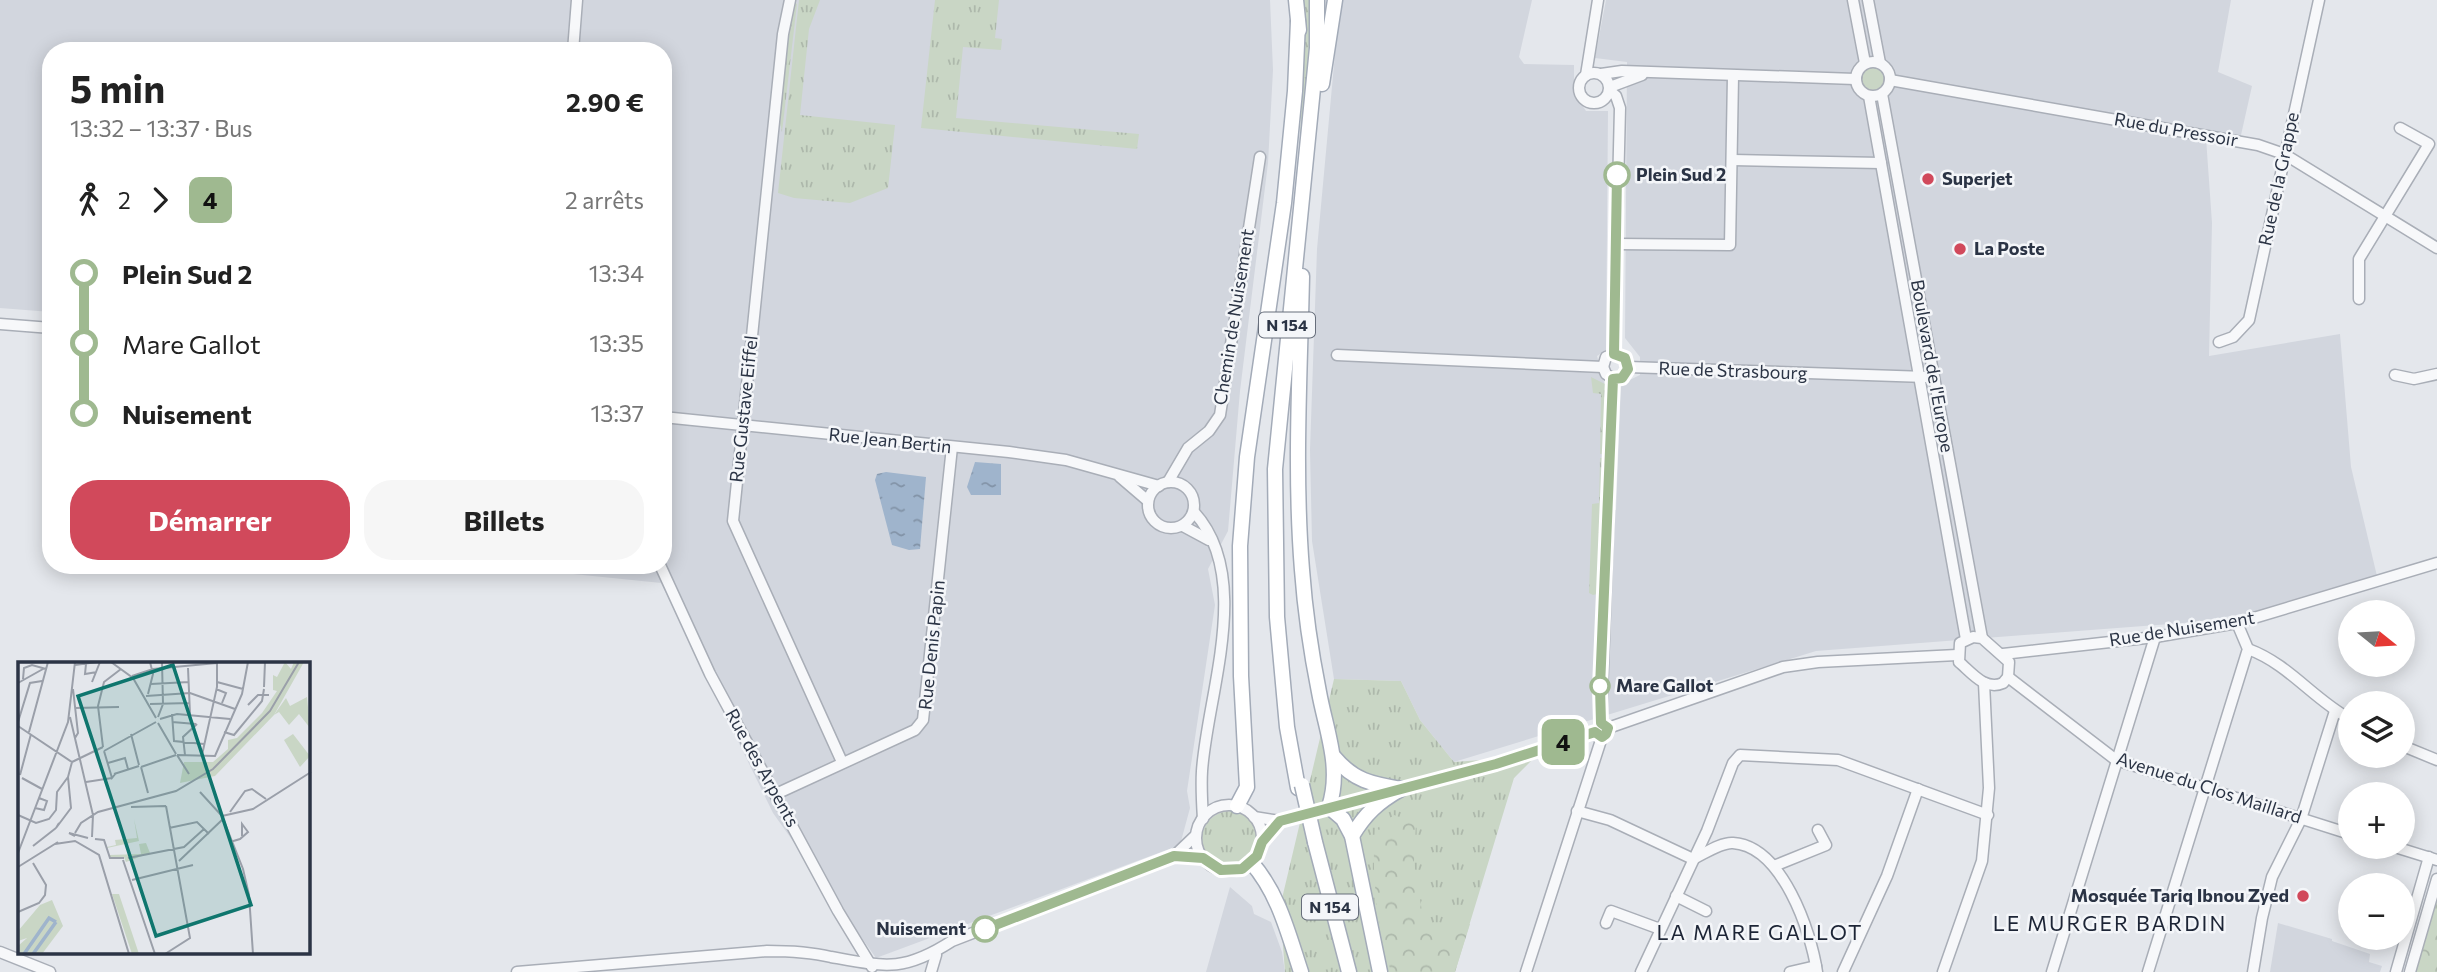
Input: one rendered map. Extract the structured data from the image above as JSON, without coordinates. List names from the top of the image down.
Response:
{
  "streets": {
    "main road": ["N 154"],
    "street": [
      "Rue du Pressoir",
      "Rue de la Grappe",
      "Chemin de Nuisement",
      "Boulevard de l'Europe",
      "Rue de Strasbourg",
      "Rue Gustave Eiffel",
      "Rue Jean Bertin",
      "Rue de Nuisement",
      "Rue Denis Papin",
      "Rue des Arpents",
      "Avenue du Clos Maillard"
    ]
  },
  "crossings": [
    ["Rue du Pressoir", "Rue de la Grappe"],
    ["Rue du Pressoir", "Boulevard de l'Europe"],
    ["Chemin de Nuisement", "Rue Jean Bertin"],
    ["Boulevard de l'Europe", "Rue de Strasbourg"],
    ["Boulevard de l'Europe", "Rue de Nuisement"],
    ["Boulevard de l'Europe", "Avenue du Clos Maillard"],
    ["Rue Gustave Eiffel", "Rue Jean Bertin"],
    ["Rue Gustave Eiffel", "Rue Denis Papin"],
    ["Rue Jean Bertin", "Rue Denis Papin"],
    ["Rue de Nuisement", "Avenue du Clos Maillard"],
    ["Rue Denis Papin", "Rue des Arpents"]
  ],
  "districts": ["LE MURGER BARDIN", "LA MARE GALLOT"],
  "places": [
    "Plein Sud 2",
    "Superjet",
    "La Poste",
    "Mare Gallot",
    "Mosquée Tariq Ibnou Zyed",
    "Nuisement"
  ],
  "lines": ["bus line 4"],
  "north": "right",
  "page": {
    "on_map": "4",
    "heading": ["5 min", "13:32 – 13:37 · Bus", "2.90 €"],
    "legs": ["2", "4", "2 arrêts"],
    "list": [
      {
        "name": "Plein Sud 2",
        "value": "13:34"
      },
      {
        "name": "Mare Gallot",
        "value": "13:35"
      },
      {
        "name": "Nuisement",
        "value": "13:37"
      }
    ],
    "buttons": ["Démarrer", "Billets"],
    "map_buttons": ["+", "−"]
  }
}
